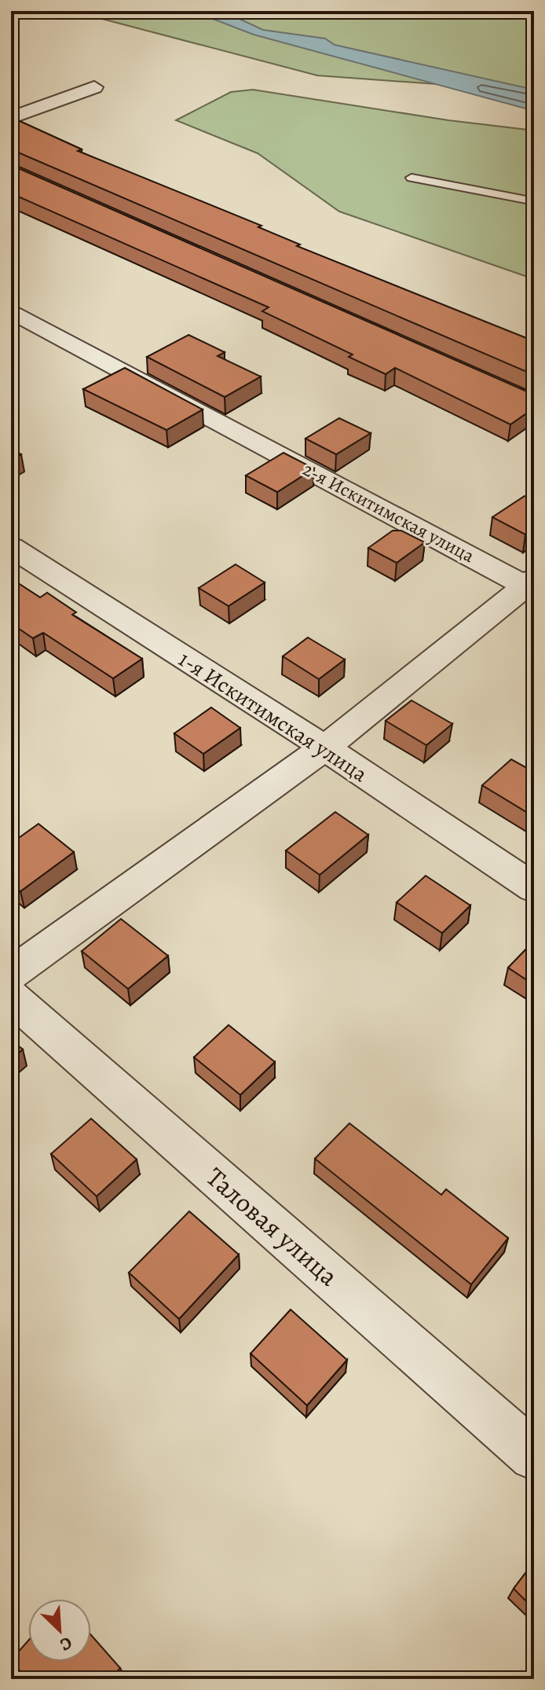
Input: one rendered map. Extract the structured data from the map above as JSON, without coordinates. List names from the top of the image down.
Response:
{
  "streets": {
    "street": ["2-я Искитимская улица", "1-я Искитимская улица", "Таловая улица"]
  },
  "north": "bottom right"
}
